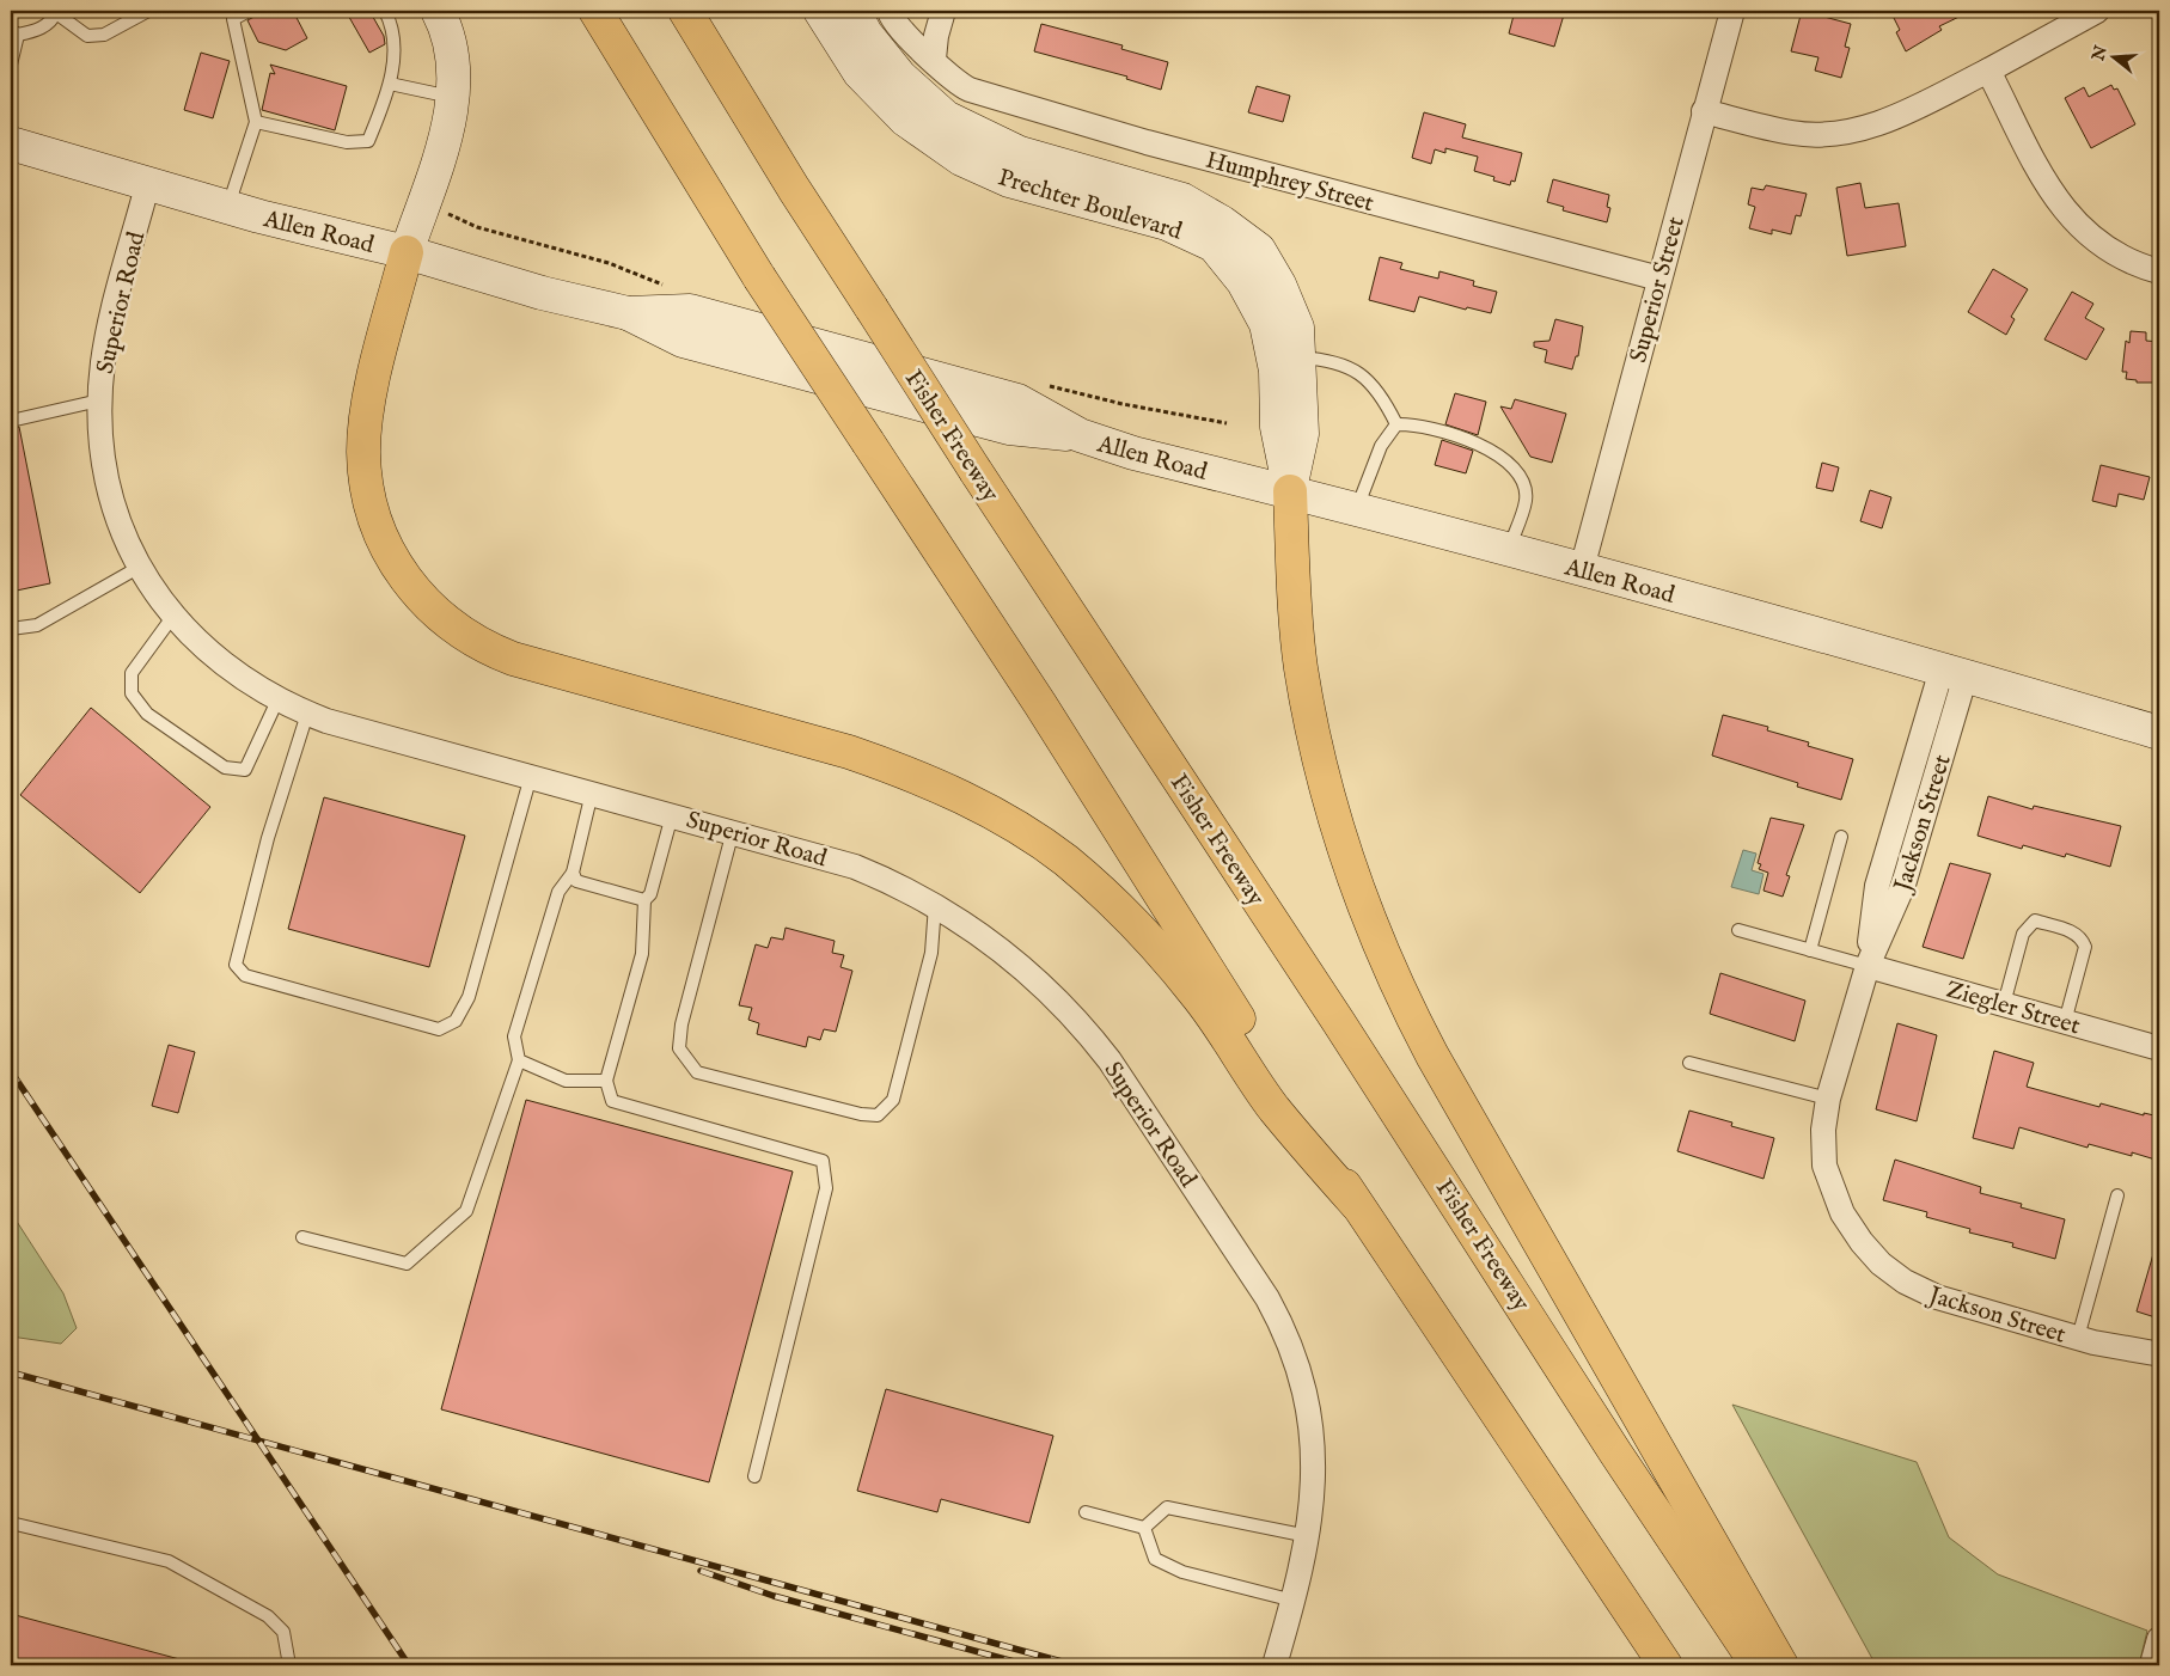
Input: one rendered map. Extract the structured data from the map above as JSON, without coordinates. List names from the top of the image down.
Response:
{
  "streets": {
    "highway": ["Fisher Freeway"],
    "main road": ["Prechter Boulevard", "Allen Road"],
    "street": [
      "Humphrey Street",
      "Superior Street",
      "Superior Road",
      "Jackson Street",
      "Ziegler Street"
    ]
  },
  "crossings": [
    ["Humphrey Street", "Superior Street"],
    ["Prechter Boulevard", "Allen Road"],
    ["Allen Road", "Superior Street"],
    ["Allen Road", "Superior Road"],
    ["Allen Road", "Jackson Street"],
    ["Jackson Street", "Ziegler Street"]
  ],
  "north": "left"
}
